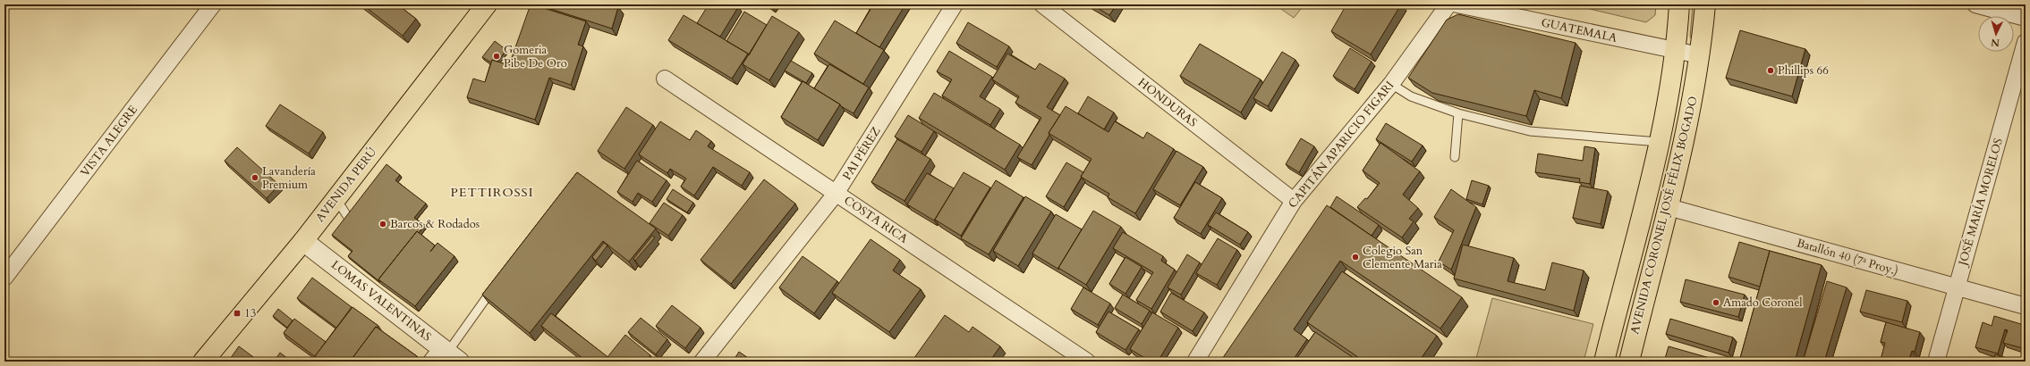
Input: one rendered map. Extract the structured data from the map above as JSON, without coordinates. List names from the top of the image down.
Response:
{
  "streets": {
    "main road": ["AVENIDA PERÚ", "AVENIDA CORONEL JOSÉ FÉLIX BOGADO"],
    "street": [
      "GUATEMALA",
      "HONDURAS",
      "VISTA ALEGRE",
      "CAPITÁN APARICIO FIGARI",
      "PAI PÉREZ",
      "JOSÉ MARÍA MORELOS",
      "COSTA RICA",
      "Batallón 40 (7ª Proy.)",
      "LOMAS VALENTINAS"
    ]
  },
  "crossings": [
    ["GUATEMALA", "AVENIDA CORONEL JOSÉ FÉLIX BOGADO"],
    ["HONDURAS", "CAPITÁN APARICIO FIGARI"],
    ["PAI PÉREZ", "COSTA RICA"],
    ["AVENIDA PERÚ", "LOMAS VALENTINAS"],
    ["JOSÉ MARÍA MORELOS", "Batallón 40 (7ª Proy.)"],
    ["AVENIDA CORONEL JOSÉ FÉLIX BOGADO", "Batallón 40 (7ª Proy.)"]
  ],
  "districts": ["PETTIROSSI"],
  "places": {
    "other": [
      "Gomeria Pibe De Oro",
      "Phillips 66",
      "Lavandería Premium",
      "Barcos & Rodados",
      "Colegio San Clemente Maria",
      "Amado Coronel"
    ],
    "transit": ["13"]
  },
  "north": "bottom"
}
